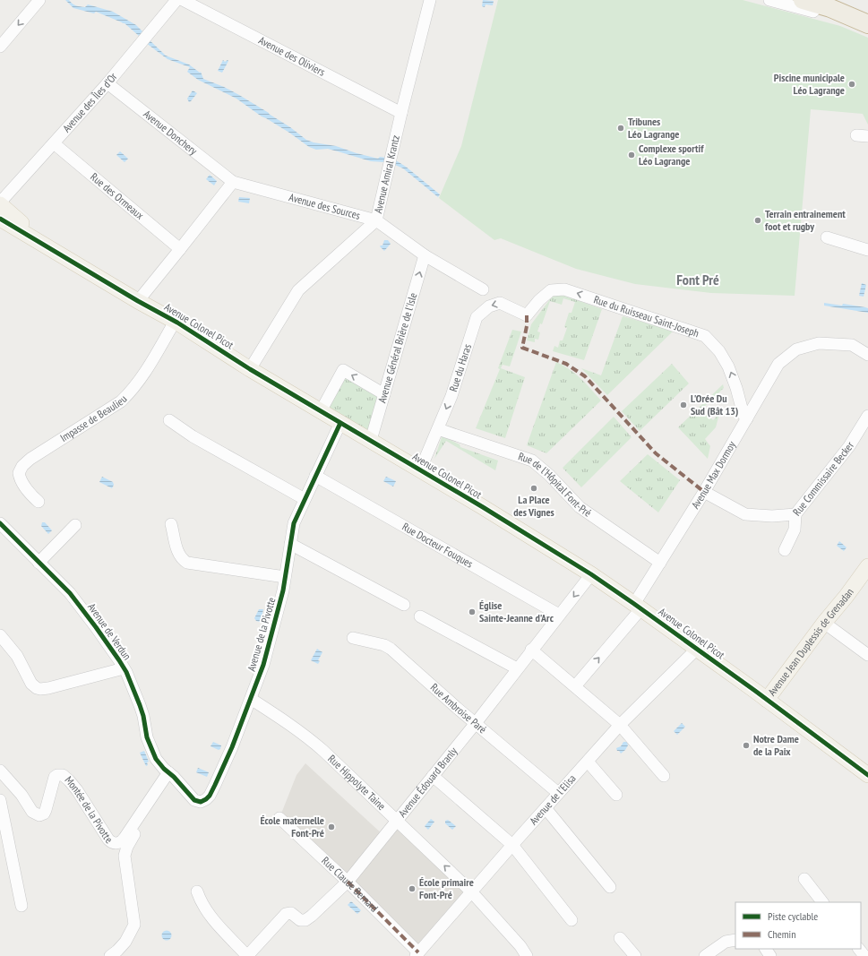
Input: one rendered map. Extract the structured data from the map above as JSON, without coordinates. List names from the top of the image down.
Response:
{
  "streets": {
    "main road": ["Avenue Colonel Picot", "Avenue Jean Duplessis de Grenadan"],
    "street": [
      "Avenue des Oliviers",
      "Avenue des Îles d'Or",
      "Avenue Donchery",
      "Avenue Amiral Krantz",
      "Rue des Ormeaux",
      "Avenue des Sources",
      "Rue du Ruisseau Saint-Joseph",
      "Avenue Général Brière de l'Isle",
      "Rue du Haras",
      "Impasse de Beaulieu",
      "Avenue Max Dormoy",
      "Rue Commissaire Becker",
      "Rue de l'Hôpital Font-Pré",
      "Rue Docteur Fouques",
      "Avenue de Verdun",
      "Avenue de la Pivotte",
      "Rue Ambroise Paré",
      "Avenue Édouard Branly",
      "Rue Hippolyte Taine",
      "Avenue de l'Elisa",
      "Montée de la Pivotte",
      "Rue Claude Bernard"
    ]
  },
  "crossings": [
    ["Avenue des Oliviers", "Avenue Amiral Krantz"],
    ["Avenue des Îles d'Or", "Avenue Donchery"],
    ["Avenue des Îles d'Or", "Rue des Ormeaux"],
    ["Avenue des Îles d'Or", "Avenue Colonel Picot"],
    ["Avenue Donchery", "Avenue des Sources"],
    ["Avenue Amiral Krantz", "Avenue des Sources"],
    ["Avenue Amiral Krantz", "Avenue Colonel Picot"],
    ["Avenue des Sources", "Avenue Général Brière de l'Isle"],
    ["Rue du Ruisseau Saint-Joseph", "Rue du Haras"],
    ["Rue du Ruisseau Saint-Joseph", "Avenue Max Dormoy"],
    ["Avenue Colonel Picot", "Avenue Général Brière de l'Isle"],
    ["Avenue Colonel Picot", "Rue du Haras"],
    ["Avenue Colonel Picot", "Impasse de Beaulieu"],
    ["Avenue Colonel Picot", "Avenue Max Dormoy"],
    ["Avenue Colonel Picot", "Avenue de la Pivotte"],
    ["Avenue Colonel Picot", "Avenue Jean Duplessis de Grenadan"],
    ["Avenue Colonel Picot", "Avenue Édouard Branly"],
    ["Avenue Colonel Picot", "Avenue de l'Elisa"],
    ["Rue du Haras", "Rue de l'Hôpital Font-Pré"],
    ["Avenue Max Dormoy", "Rue Commissaire Becker"],
    ["Avenue Max Dormoy", "Rue de l'Hôpital Font-Pré"],
    ["Rue Docteur Fouques", "Avenue de la Pivotte"],
    ["Rue Docteur Fouques", "Avenue Édouard Branly"],
    ["Avenue de Verdun", "Avenue de la Pivotte"],
    ["Avenue de Verdun", "Montée de la Pivotte"],
    ["Avenue de la Pivotte", "Rue Hippolyte Taine"],
    ["Avenue de la Pivotte", "Montée de la Pivotte"],
    ["Rue Ambroise Paré", "Avenue Édouard Branly"],
    ["Rue Ambroise Paré", "Avenue de l'Elisa"],
    ["Avenue Édouard Branly", "Rue Hippolyte Taine"],
    ["Avenue Édouard Branly", "Rue Claude Bernard"],
    ["Rue Hippolyte Taine", "Avenue de l'Elisa"],
    ["Avenue de l'Elisa", "Rue Claude Bernard"]
  ],
  "one_way": ["Rue du Ruisseau Saint-Joseph", "Avenue Général Brière de l'Isle", "Rue du Haras"],
  "districts": ["Font Pré"],
  "places": [
    "Piscine municipale Léo Lagrange",
    "Tribunes Léo Lagrange",
    "Complexe sportif Léo Lagrange",
    "Terrain entrainement foot et rugby",
    "L'Orée Du Sud (Bât 13)",
    "La Place des Vignes",
    "Église Sainte-Jeanne d'Arc",
    "Notre Dame de la Paix",
    "École maternelle Font-Pré",
    "École primaire Font-Pré"
  ],
  "legend": ["Piste cyclable", "Chemin"]
}
